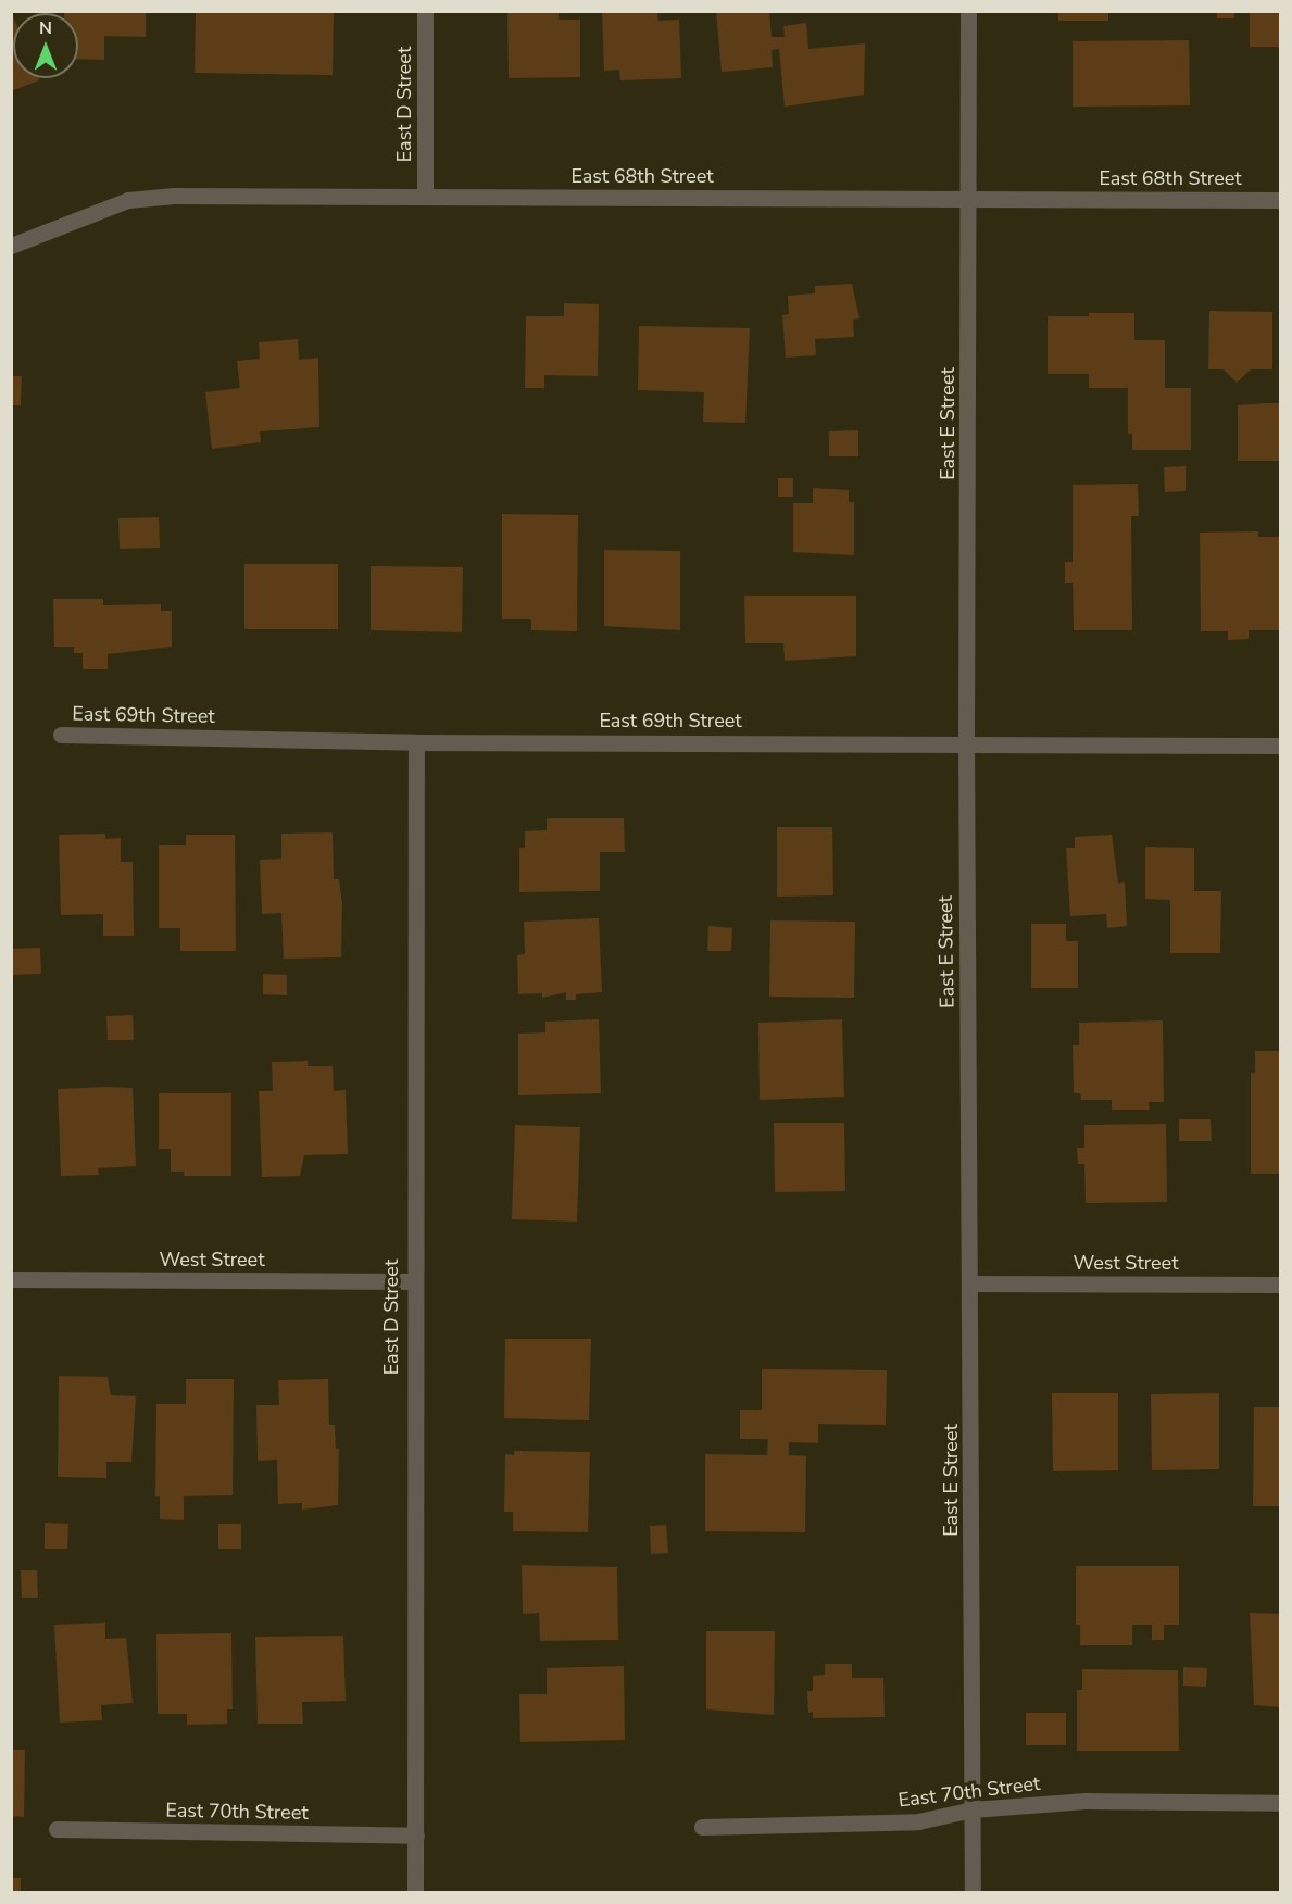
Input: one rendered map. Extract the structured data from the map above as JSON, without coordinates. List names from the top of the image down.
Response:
{
  "streets": {
    "street": [
      "East D Street",
      "East 68th Street",
      "East E Street",
      "East 69th Street",
      "West Street",
      "East 70th Street"
    ]
  },
  "crossings": [
    ["East D Street", "East 68th Street"],
    ["East D Street", "East 69th Street"],
    ["East D Street", "West Street"],
    ["East D Street", "East 70th Street"],
    ["East 68th Street", "East E Street"],
    ["East E Street", "East 69th Street"],
    ["East E Street", "West Street"],
    ["East E Street", "East 70th Street"]
  ],
  "north": "top"
}
